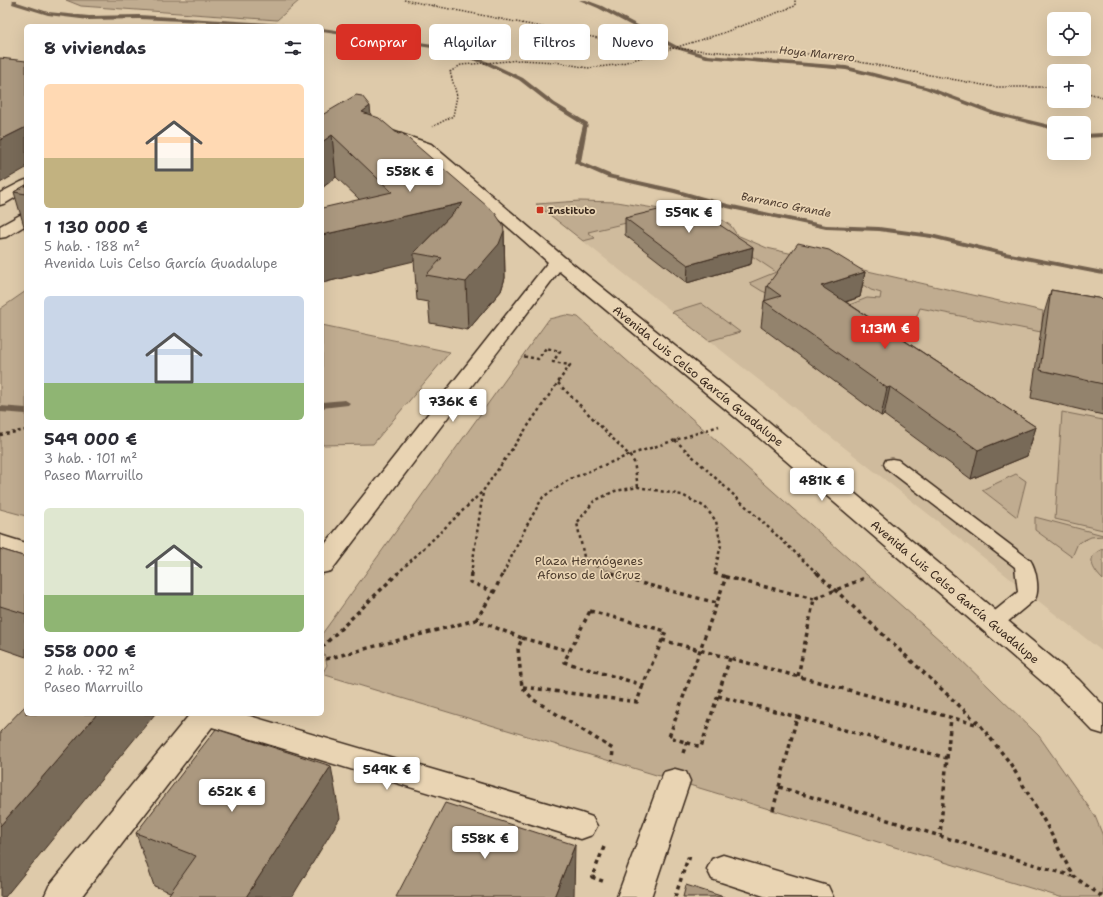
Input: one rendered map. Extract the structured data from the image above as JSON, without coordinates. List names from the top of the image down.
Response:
{
  "streets": {
    "street": ["Avenida Luis Celso García Guadalupe"]
  },
  "water": ["Hoya Marrero", "Barranco Grande"],
  "parks": ["Plaza Hermógenes Afonso de la Cruz"],
  "places": {
    "transit": ["Instituto"]
  },
  "page": {
    "map_buttons": ["+", "−"],
    "chip": [
      "Comprar",
      "Alquilar",
      "Filtros",
      "Nuevo"
    ],
    "heading": "8 viviendas",
    "list": [
      {
        "name": "1 130 000 €",
        "note": "5 hab. · 188 m² · Avenida Luis Celso García Guadalupe"
      },
      {
        "name": "549 000 €",
        "note": "3 hab. · 101 m² · Paseo Marruillo"
      },
      {
        "name": "558 000 €",
        "note": "2 hab. · 72 m² · Paseo Marruillo"
      }
    ],
    "price": [
      "558K €",
      "559K €",
      "1.13M €",
      "736K €",
      "481K €",
      "549K €",
      "652K €",
      "558K €"
    ]
  }
}
